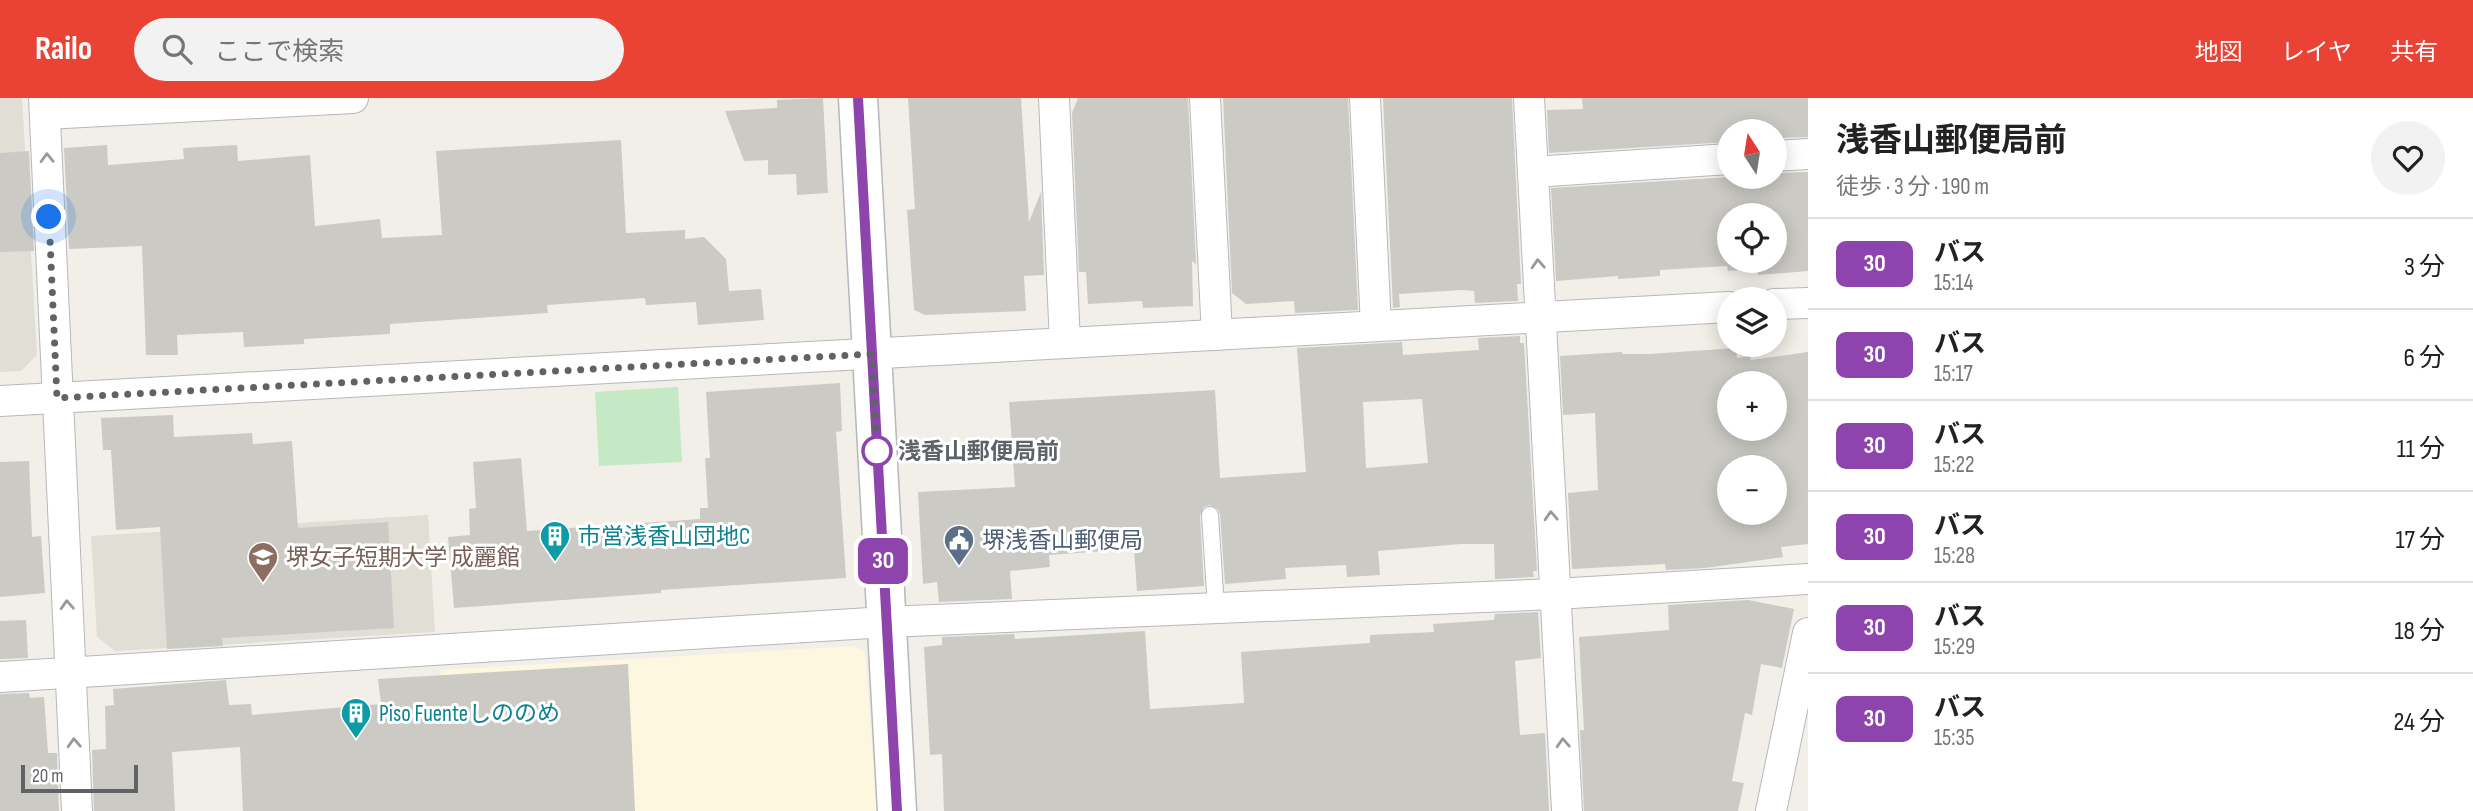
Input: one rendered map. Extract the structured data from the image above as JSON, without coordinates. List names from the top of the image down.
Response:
{
  "places": {
    "other": ["浅香山郵便局前"],
    "building": ["市営浅香山団地C", "Piso Fuenteしののめ"],
    "public building": ["堺浅香山郵便局"],
    "school or university": ["堺女子短期大学 成麗館"]
  },
  "lines": ["bus line 30"],
  "scale_bar": "20 m",
  "north": "top",
  "page": {
    "header": "Railo",
    "search": "ここで検索",
    "nav": ["地図", "レイヤ", "共有"],
    "on_map": "30",
    "heading": ["浅香山郵便局前", "徒歩 · 3 分 · 190 m"],
    "map_buttons": ["+", "−"],
    "list": [
      {
        "mark": "30",
        "name": "バス",
        "note": "15:14",
        "value": "3 分"
      },
      {
        "mark": "30",
        "name": "バス",
        "note": "15:17",
        "value": "6 分"
      },
      {
        "mark": "30",
        "name": "バス",
        "note": "15:22",
        "value": "11 分"
      },
      {
        "mark": "30",
        "name": "バス",
        "note": "15:28",
        "value": "17 分"
      },
      {
        "mark": "30",
        "name": "バス",
        "note": "15:29",
        "value": "18 分"
      },
      {
        "mark": "30",
        "name": "バス",
        "note": "15:35",
        "value": "24 分"
      }
    ],
    "scale": "20 m"
  }
}
